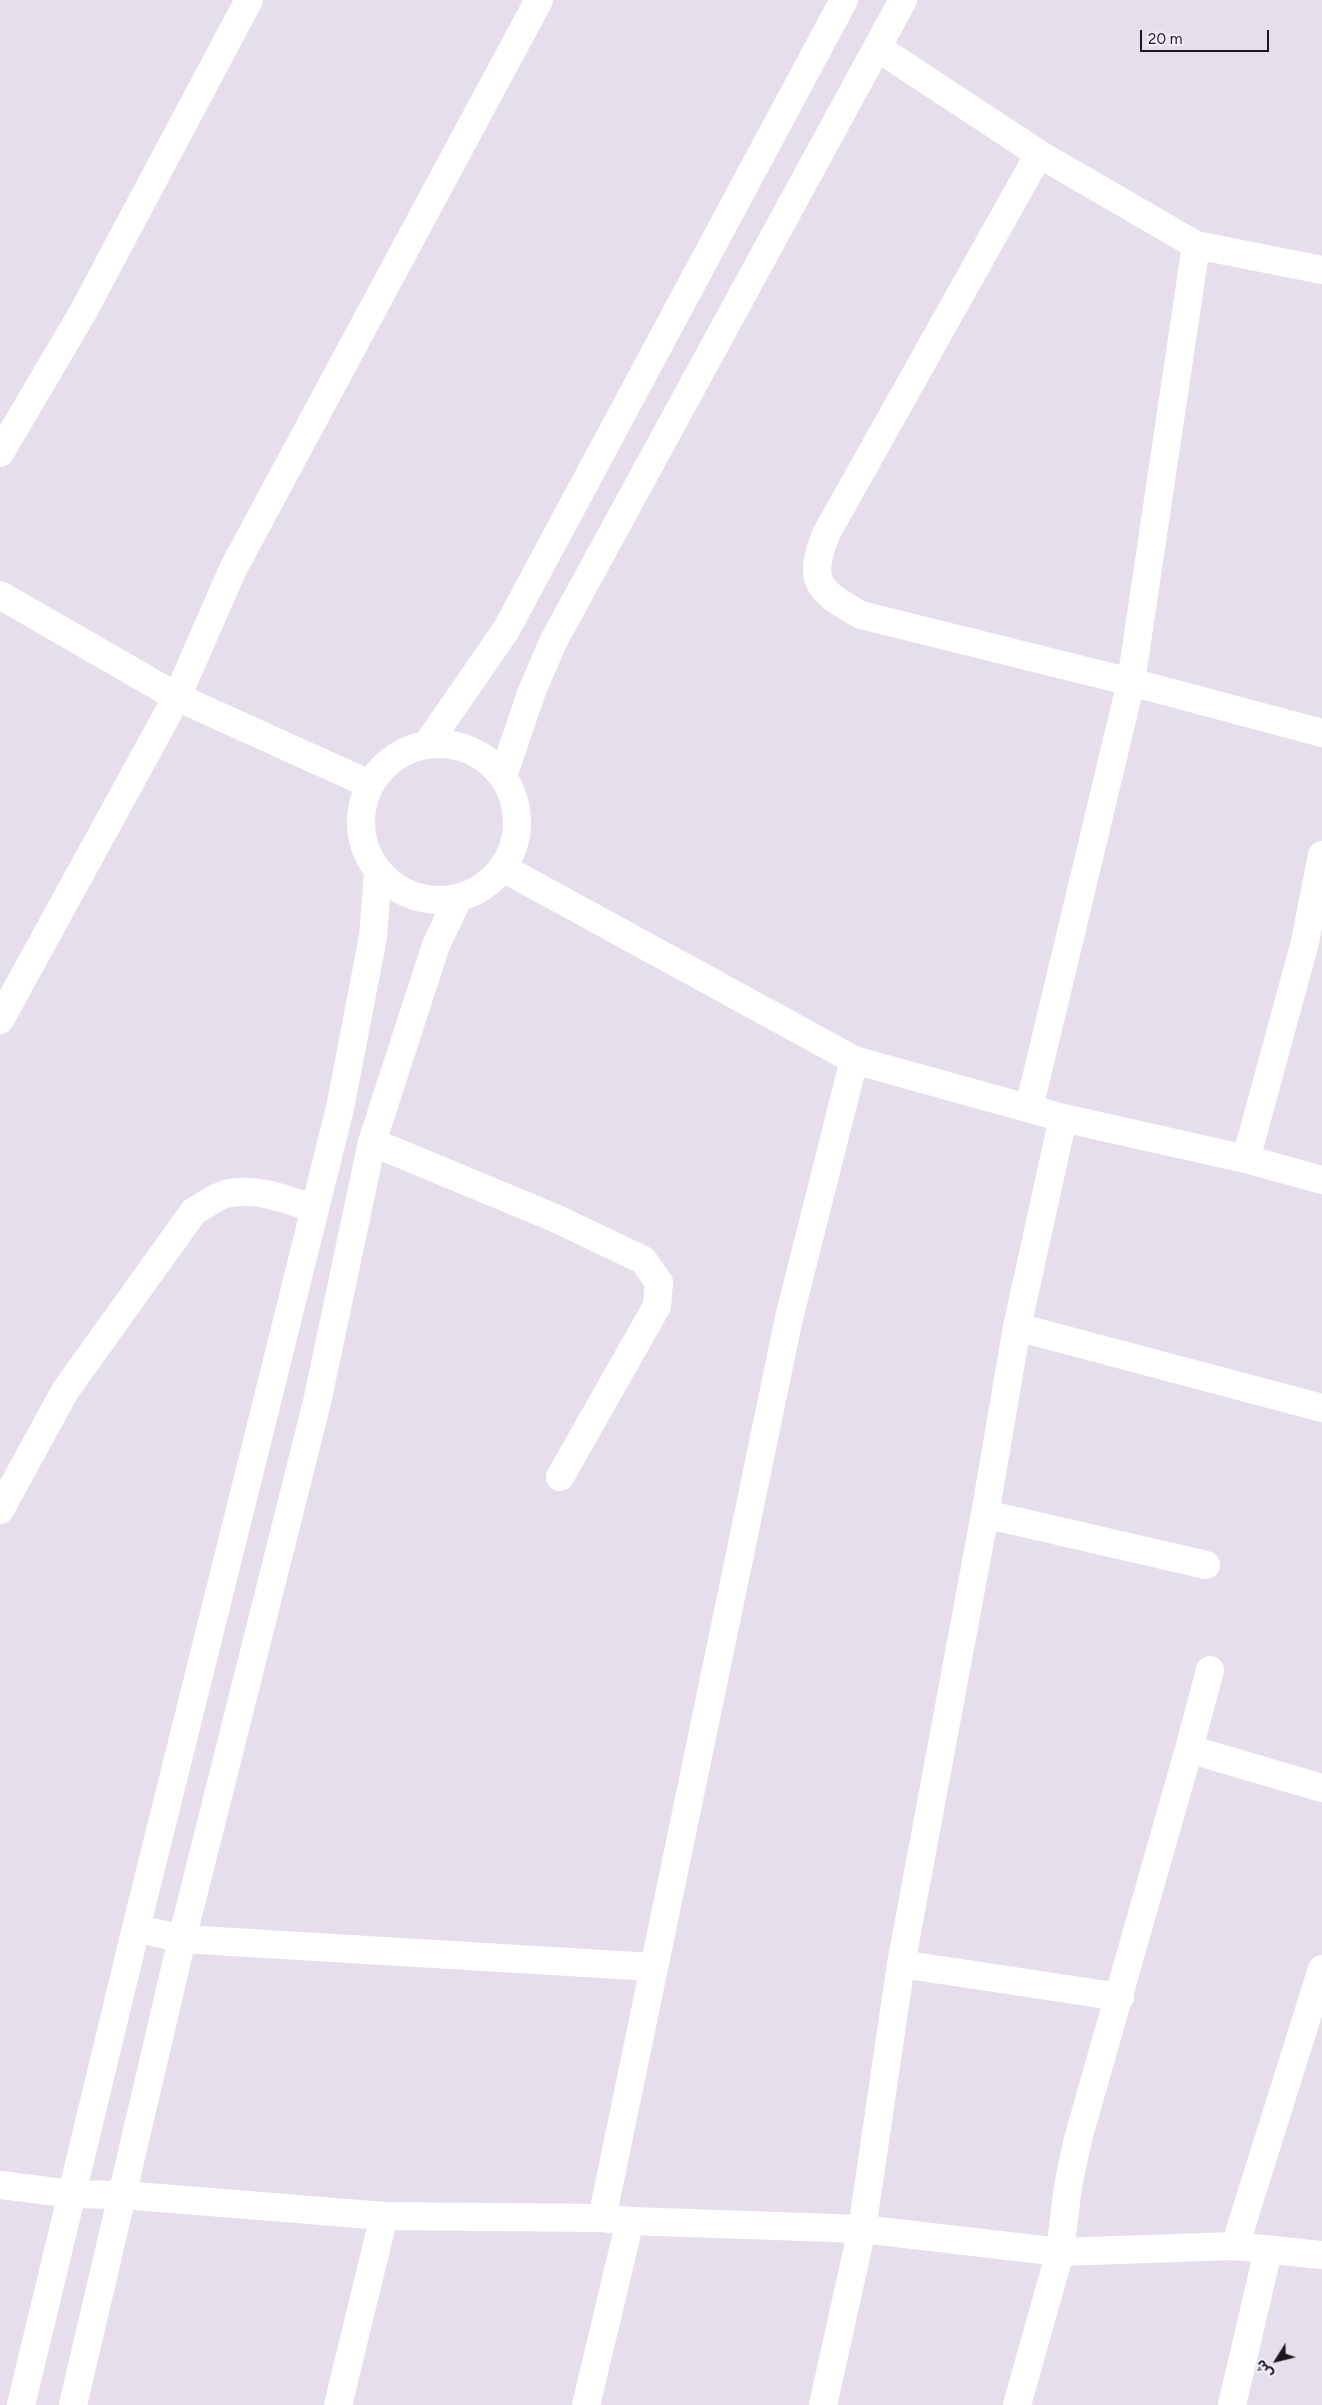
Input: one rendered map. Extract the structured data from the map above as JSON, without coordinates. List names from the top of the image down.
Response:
{
  "scale_bar": "20 m",
  "north": "bottom left"
}
